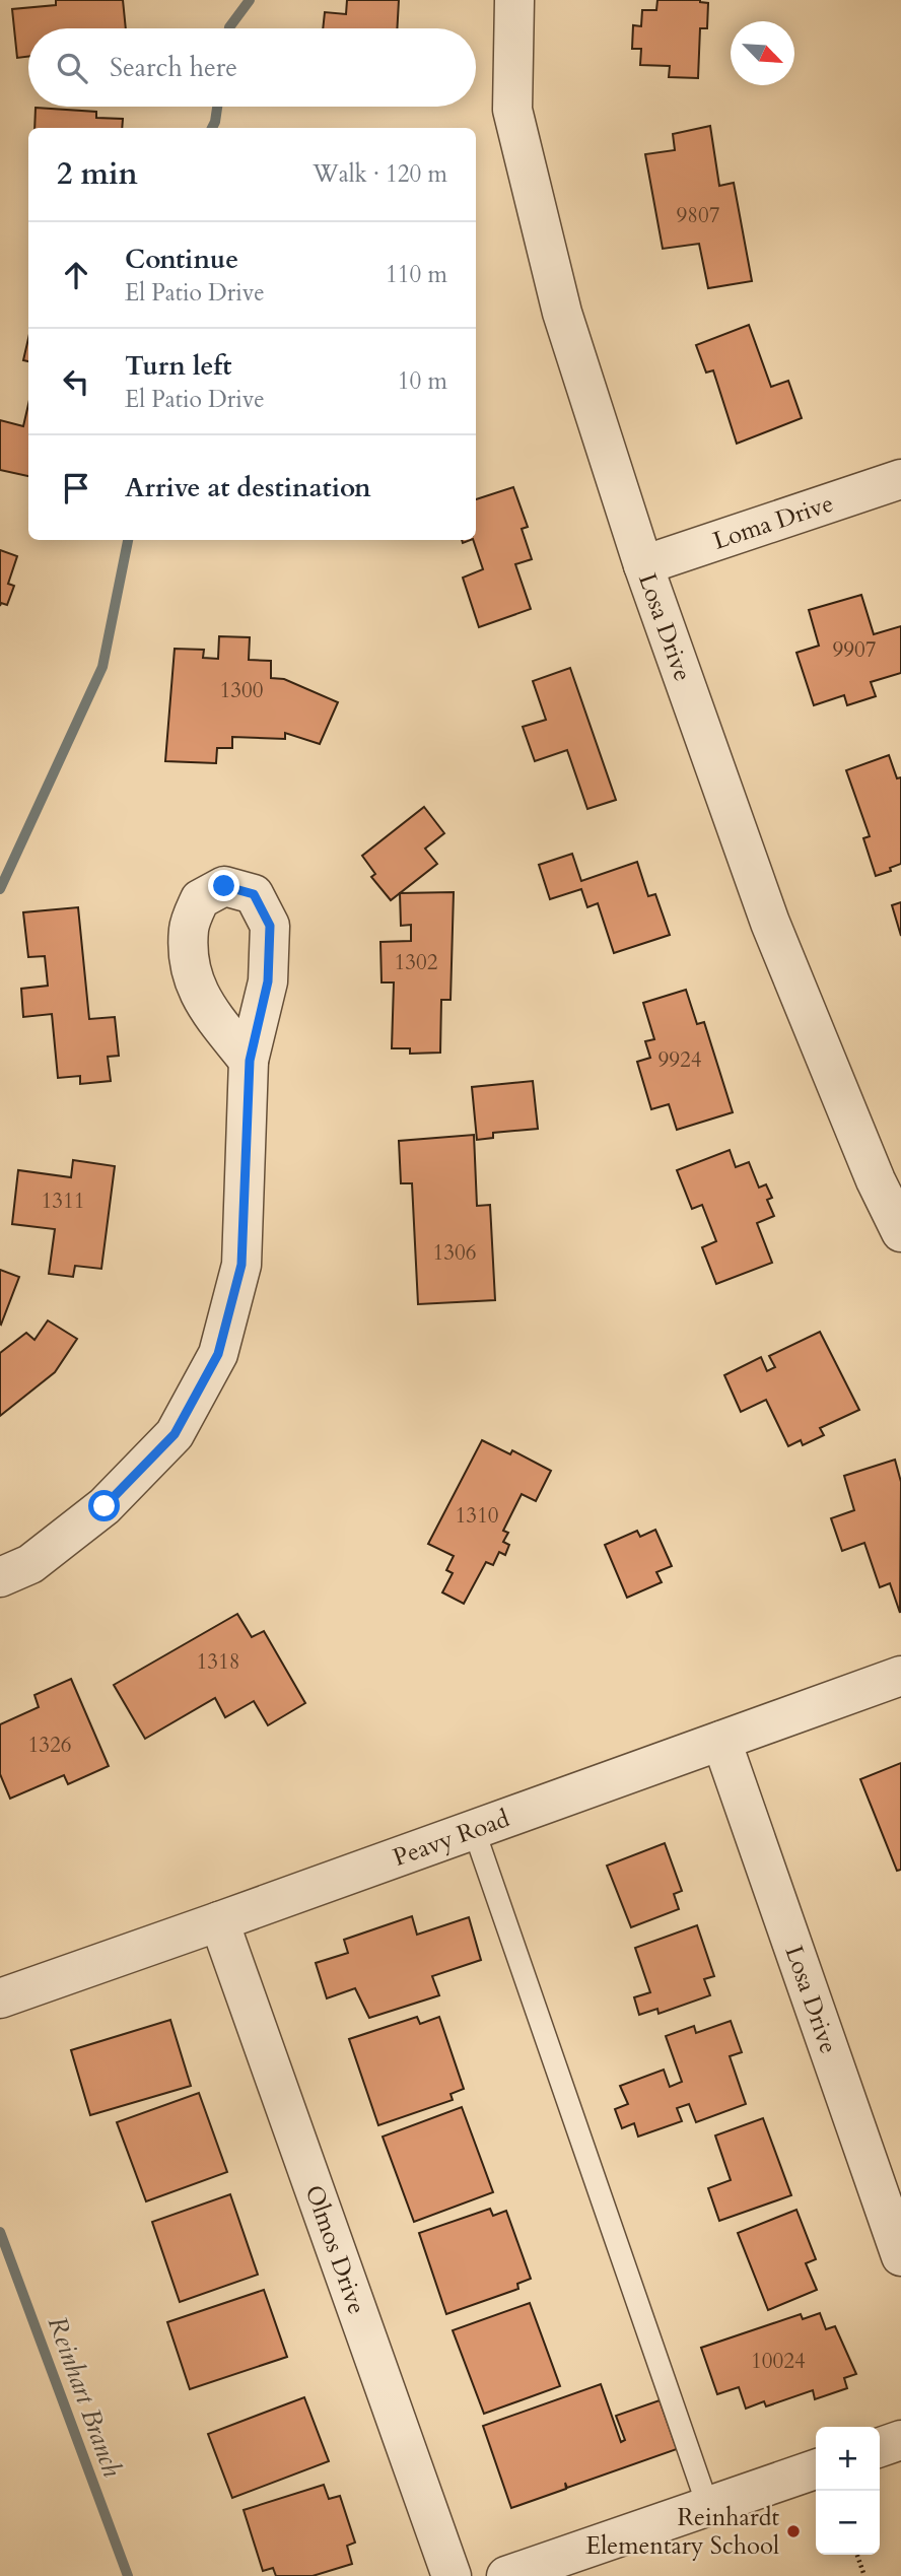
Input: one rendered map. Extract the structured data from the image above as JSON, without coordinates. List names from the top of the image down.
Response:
{
  "streets": {
    "street": [
      "Loma Drive",
      "Losa Drive",
      "Peavy Road",
      "Olmos Drive"
    ]
  },
  "crossings": [
    ["Loma Drive", "Losa Drive"],
    ["Losa Drive", "Peavy Road"],
    ["Peavy Road", "Olmos Drive"]
  ],
  "water": ["Reinhart Branch"],
  "places": ["Reinhardt Elementary School"],
  "house_numbers": [
    "9807",
    "9907",
    "1300",
    "1302",
    "9924",
    "1311",
    "1306",
    "1310",
    "1318",
    "1326",
    "10024"
  ],
  "north": "bottom right",
  "page": {
    "search": "Search here",
    "heading": ["2 min", "Walk · 120 m"],
    "list": [
      ["Continue", "El Patio Drive", "110 m"],
      ["Turn left", "El Patio Drive", "10 m"],
      "Arrive at destination"
    ],
    "map_buttons": ["+", "−"]
  }
}
